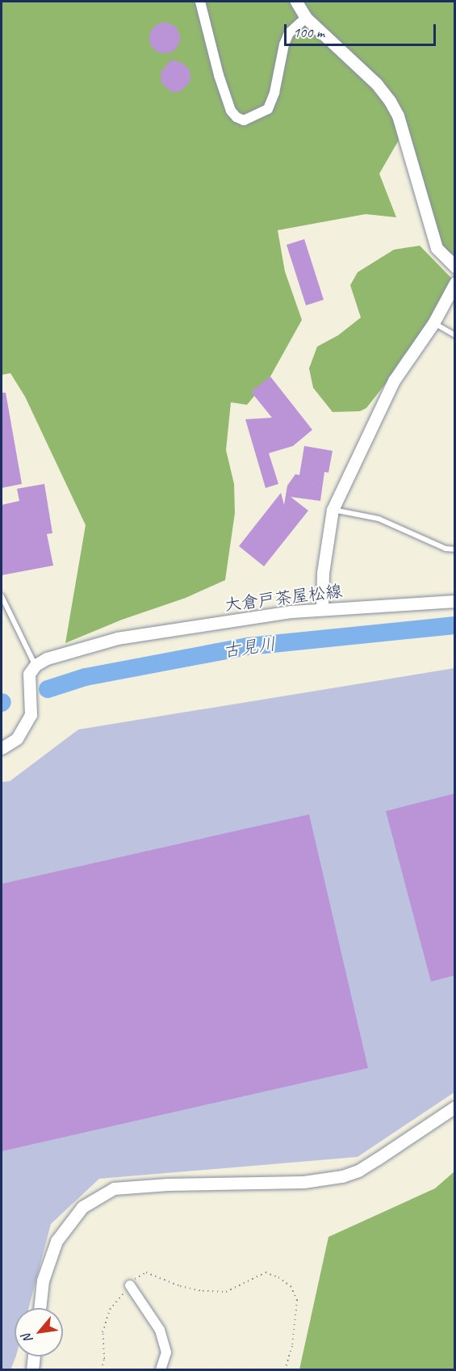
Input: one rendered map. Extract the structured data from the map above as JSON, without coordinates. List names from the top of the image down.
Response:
{
  "streets": {
    "street": ["大倉戸茶屋松線"]
  },
  "water": ["古見川"],
  "scale_bar": "100 m",
  "north": "bottom left"
}
